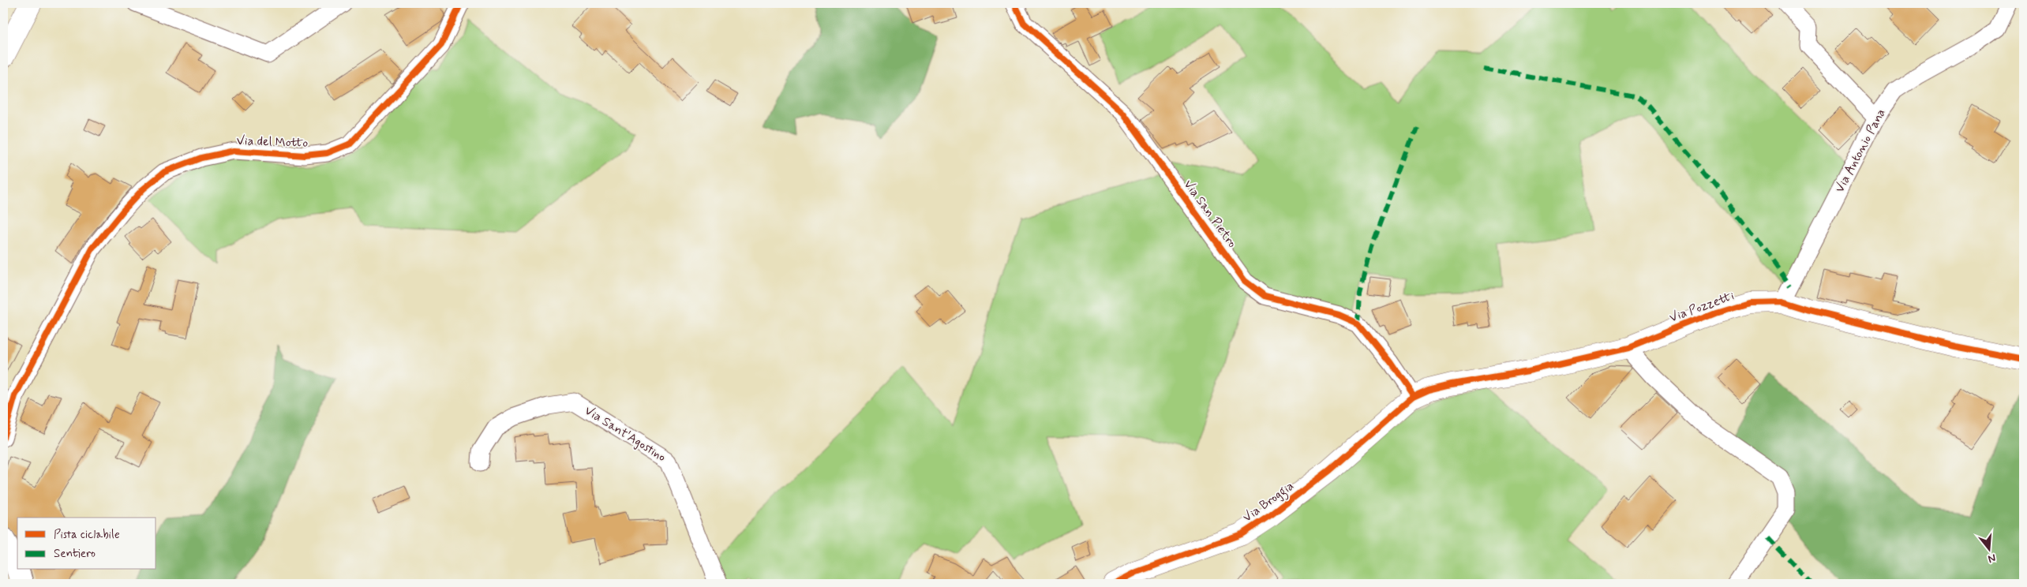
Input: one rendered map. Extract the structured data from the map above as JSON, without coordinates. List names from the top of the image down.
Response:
{
  "streets": {
    "street": [
      "Via del Motto",
      "Via Antonio Pana",
      "Via San Pietro",
      "Via Pozzetti",
      "Via Sant'Agostino",
      "Via Broggia"
    ]
  },
  "crossings": [
    ["Via Antonio Pana", "Via Pozzetti"],
    ["Via San Pietro", "Via Pozzetti"],
    ["Via San Pietro", "Via Broggia"],
    ["Via Pozzetti", "Via Broggia"]
  ],
  "legend": ["Pista ciclabile", "Sentiero"],
  "north": "bottom"
}
